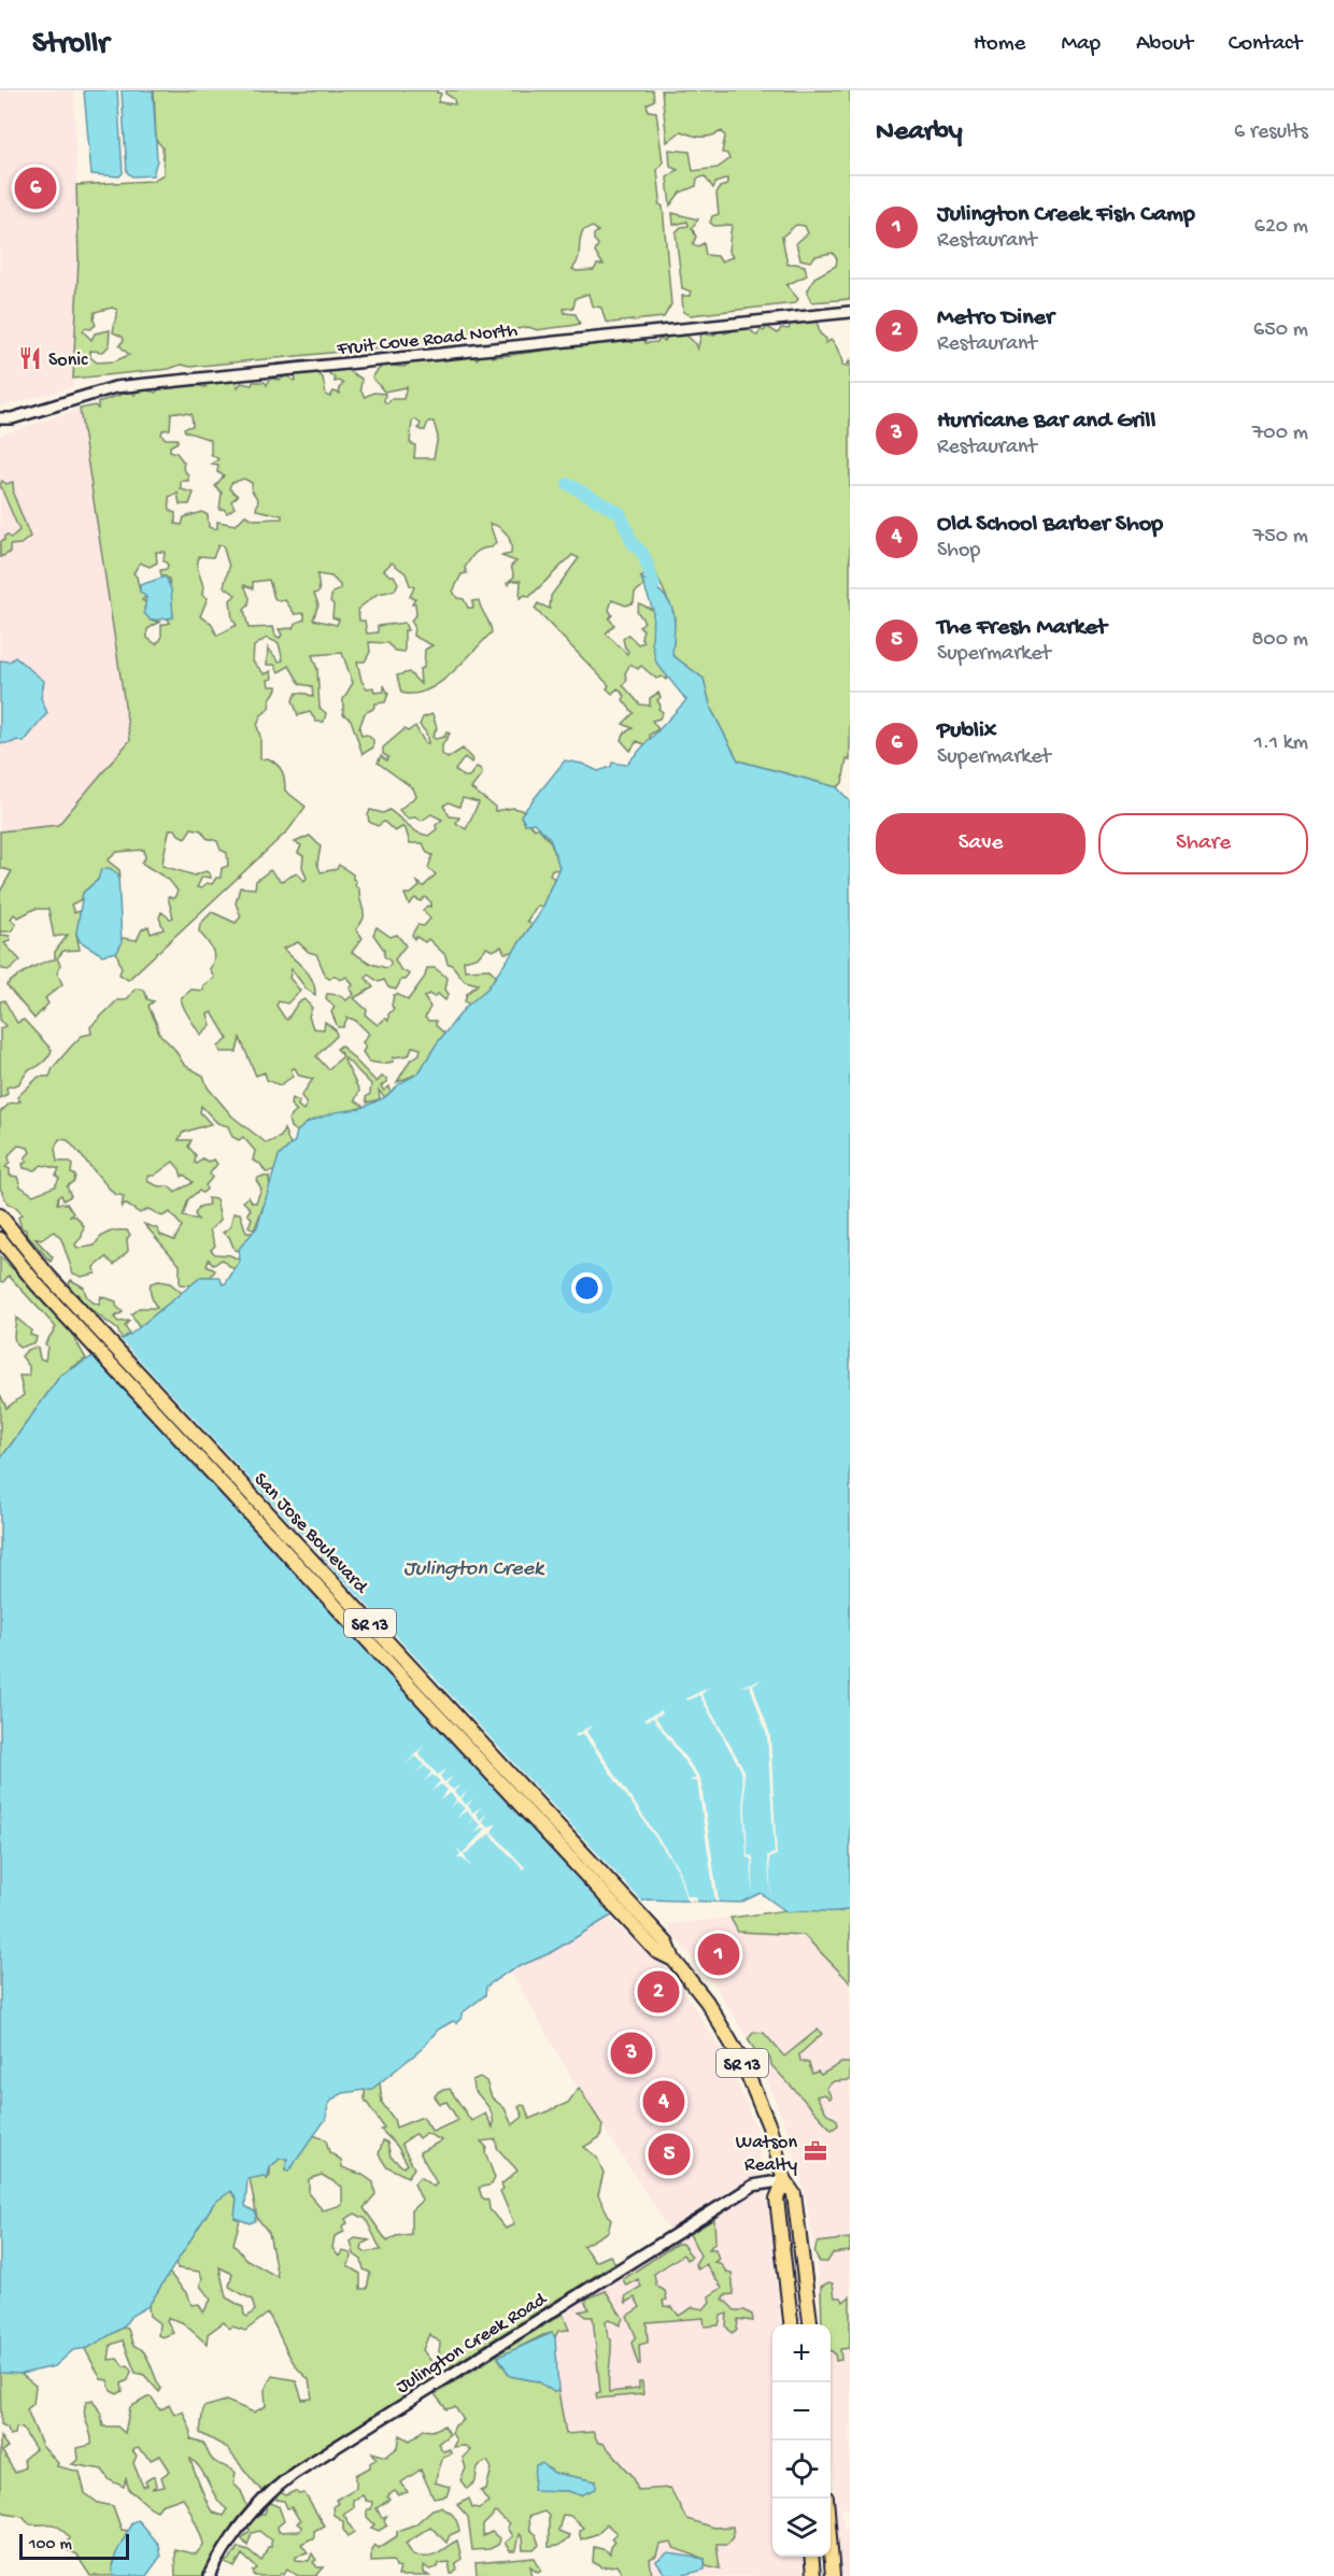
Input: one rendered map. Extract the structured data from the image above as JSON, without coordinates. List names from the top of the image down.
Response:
{
  "streets": {
    "main road": ["San Jose Boulevard", "SR 13"],
    "street": ["Fruit Cove Road North", "Julington Creek Road"]
  },
  "crossings": [
    ["San Jose Boulevard", "Julington Creek Road"]
  ],
  "water": ["Julington Creek"],
  "places": {
    "restaurant": ["Sonic"],
    "office": ["Watson Realty"]
  },
  "scale_bar": "100 m",
  "page": {
    "header": "Strollr",
    "nav": [
      "Home",
      "Map",
      "About",
      "Contact"
    ],
    "heading": ["Nearby", "6 results"],
    "pins": [
      "6",
      "1",
      "2",
      "3",
      "4",
      "5"
    ],
    "list": [
      {
        "mark": "1",
        "name": "Julington Creek Fish Camp",
        "note": "Restaurant",
        "value": "620 m"
      },
      {
        "mark": "2",
        "name": "Metro Diner",
        "note": "Restaurant",
        "value": "650 m"
      },
      {
        "mark": "3",
        "name": "Hurricane Bar and Grill",
        "note": "Restaurant",
        "value": "700 m"
      },
      {
        "mark": "4",
        "name": "Old School Barber Shop",
        "note": "Shop",
        "value": "750 m"
      },
      {
        "mark": "5",
        "name": "The Fresh Market",
        "note": "Supermarket",
        "value": "800 m"
      },
      {
        "mark": "6",
        "name": "Publix",
        "note": "Supermarket",
        "value": "1.1 km"
      }
    ],
    "buttons": ["Save", "Share"],
    "map_buttons": ["+", "−"],
    "scale": "100 m"
  }
}
